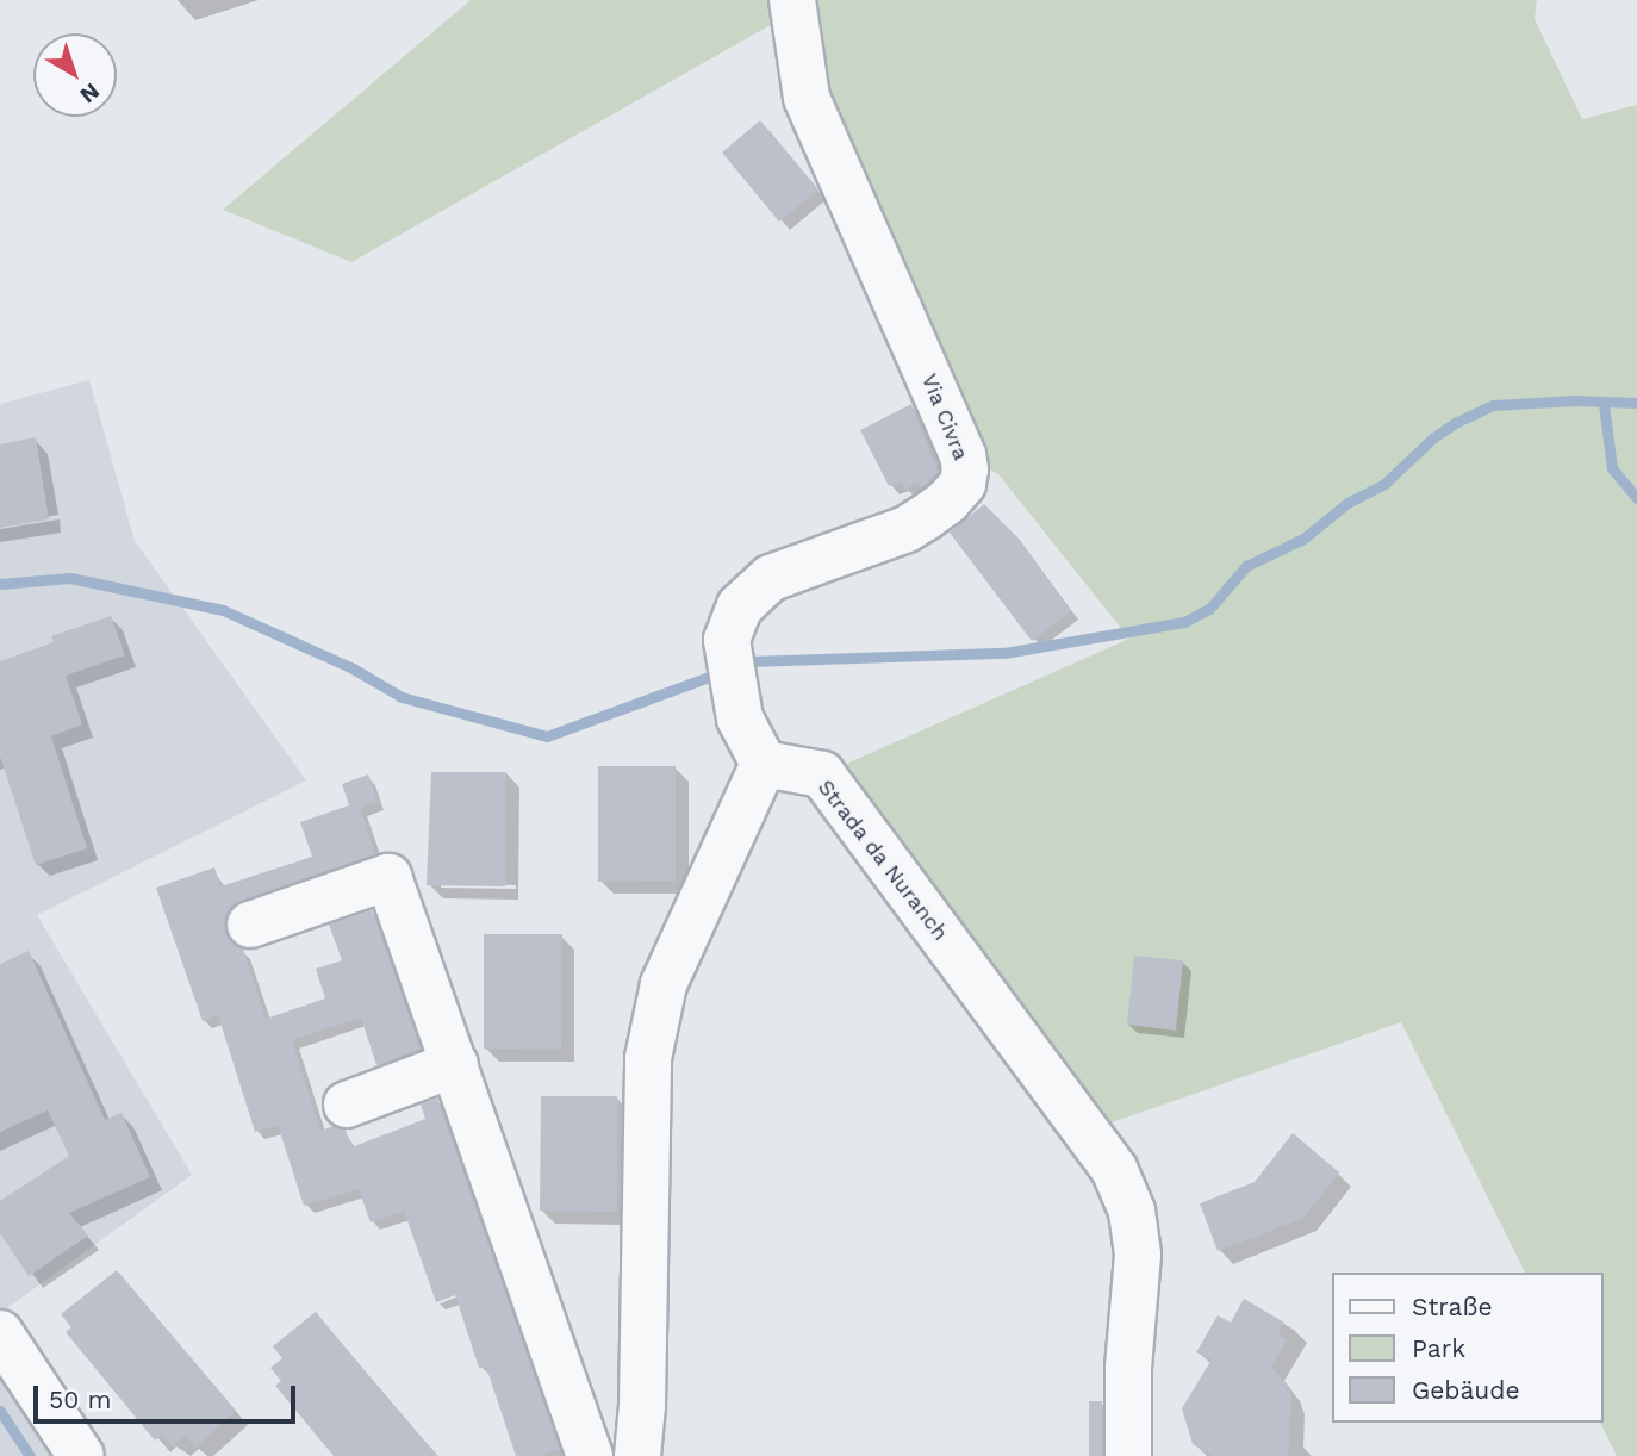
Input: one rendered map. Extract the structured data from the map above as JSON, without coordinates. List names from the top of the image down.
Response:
{
  "streets": {
    "street": ["Via Civra", "Strada da Nuranch"]
  },
  "crossings": [
    ["Via Civra", "Strada da Nuranch"]
  ],
  "legend": ["Straße", "Park", "Gebäude"],
  "scale_bar": "50 m",
  "north": "bottom right"
}
